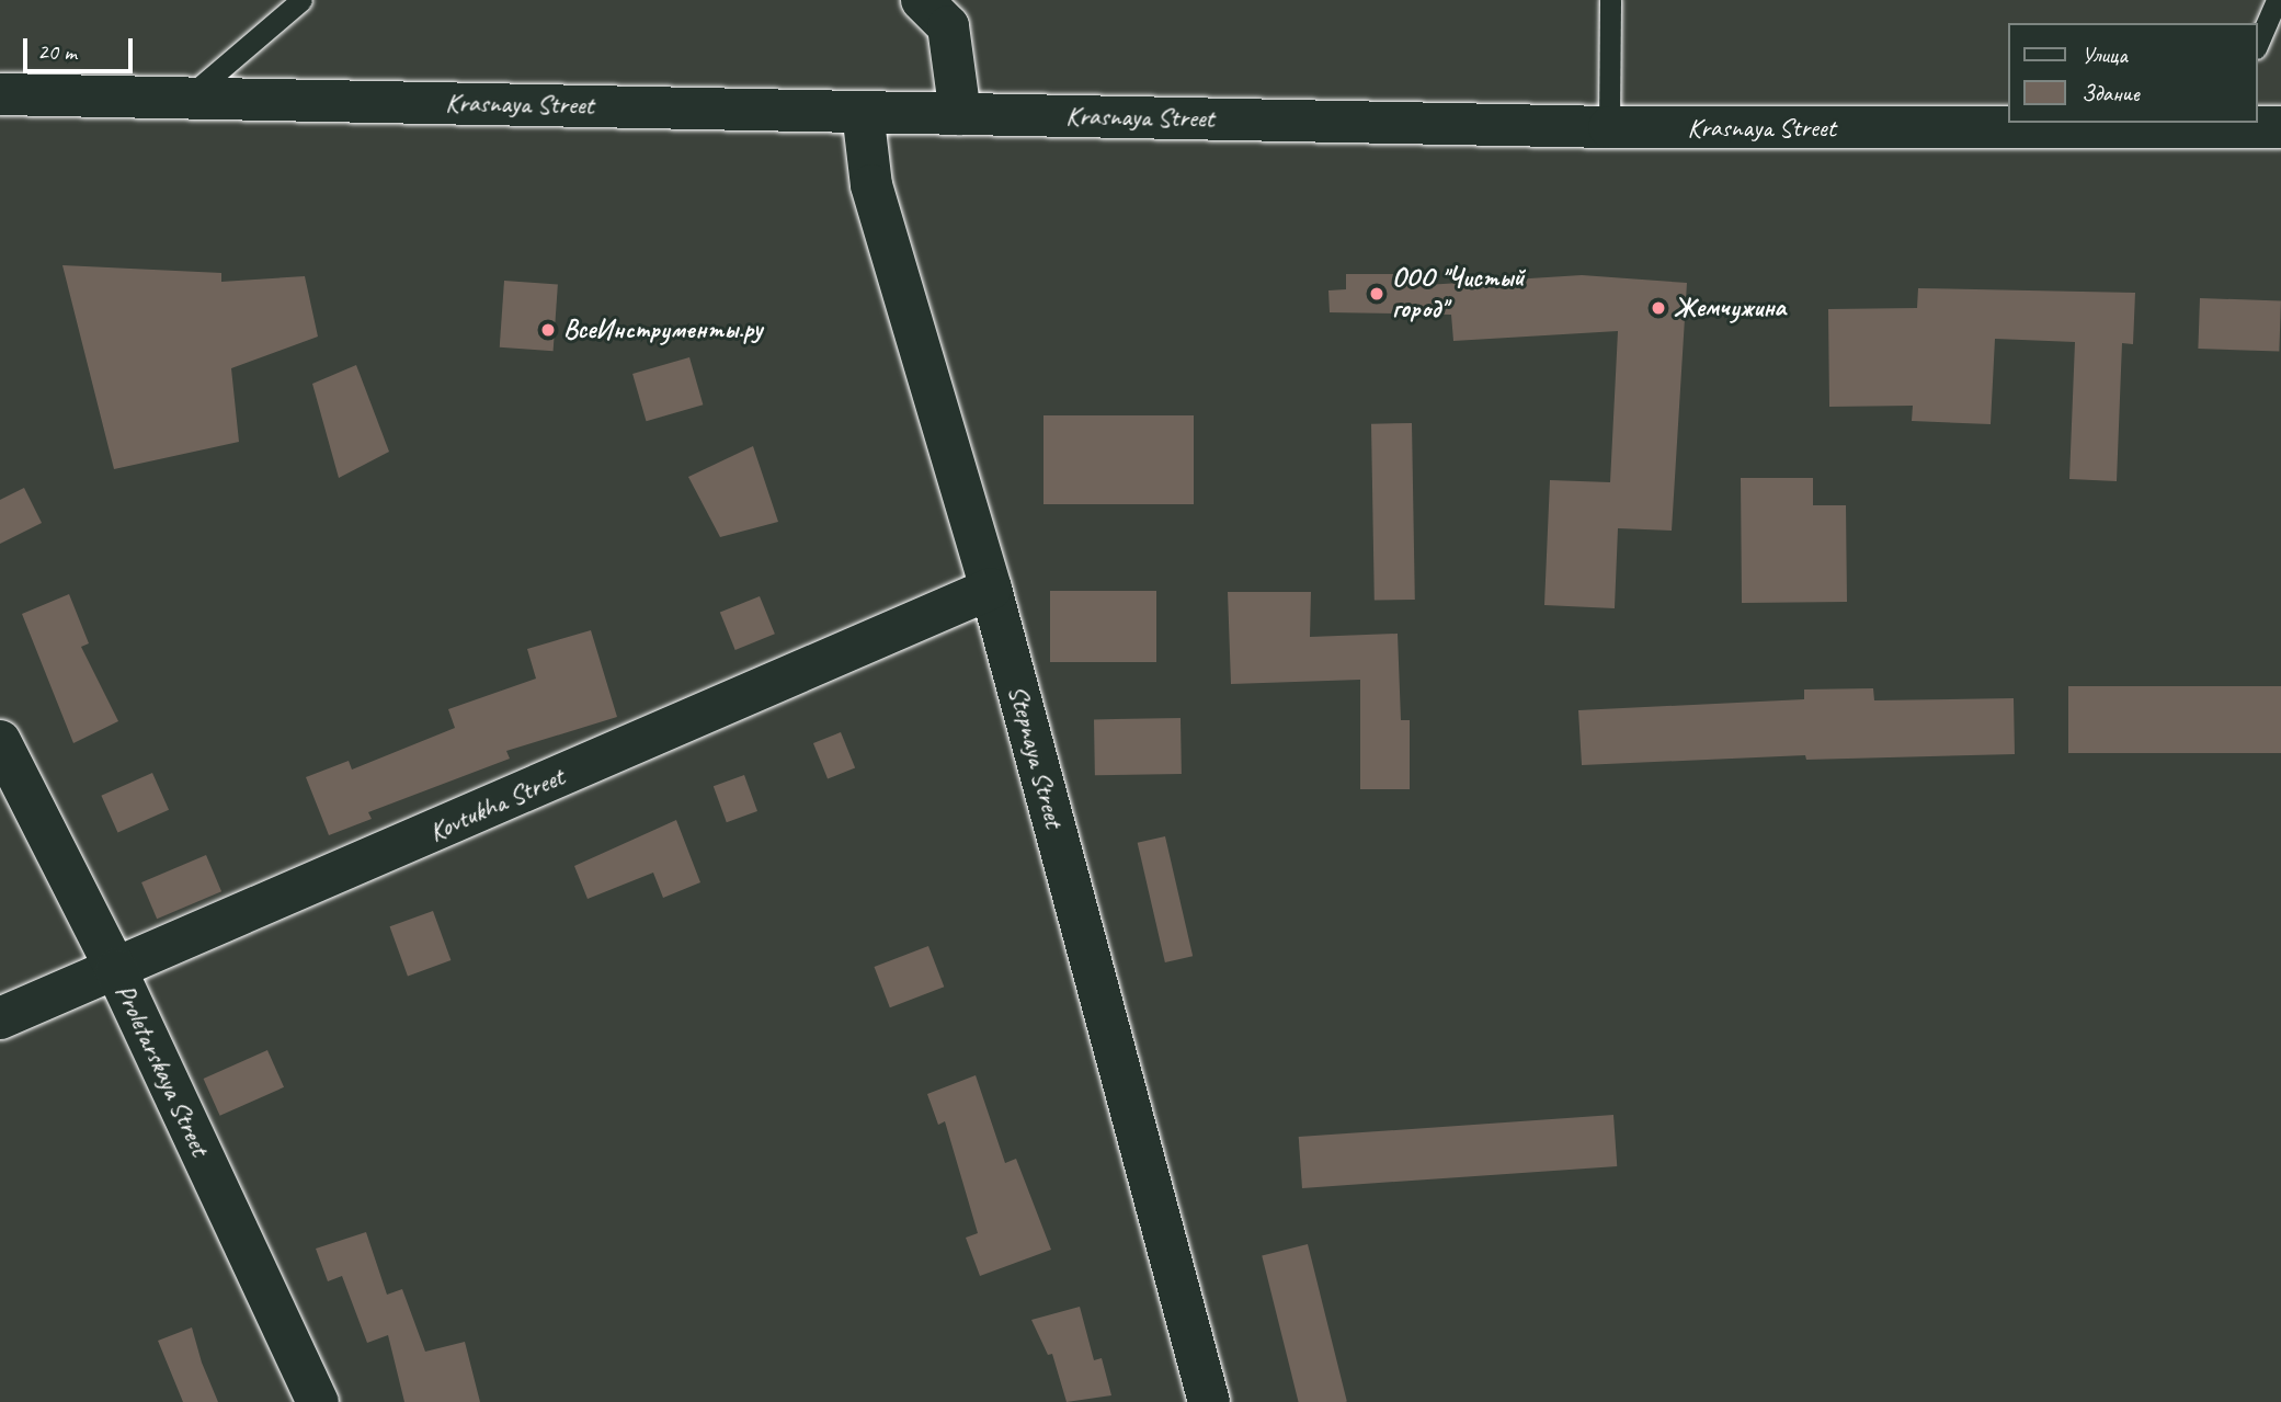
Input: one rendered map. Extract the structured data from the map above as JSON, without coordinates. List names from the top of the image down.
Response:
{
  "streets": {
    "street": [
      "Krasnaya Street",
      "Stepnaya Street",
      "Kovtukha Street",
      "Proletarskaya Street"
    ]
  },
  "crossings": [
    ["Krasnaya Street", "Stepnaya Street"],
    ["Stepnaya Street", "Kovtukha Street"],
    ["Kovtukha Street", "Proletarskaya Street"]
  ],
  "places": ["ООО \"Чистый город\"", "Жемчужина", "ВсеИнструменты.ру"],
  "legend": ["Улица", "Здание"],
  "scale_bar": "20 m"
}
